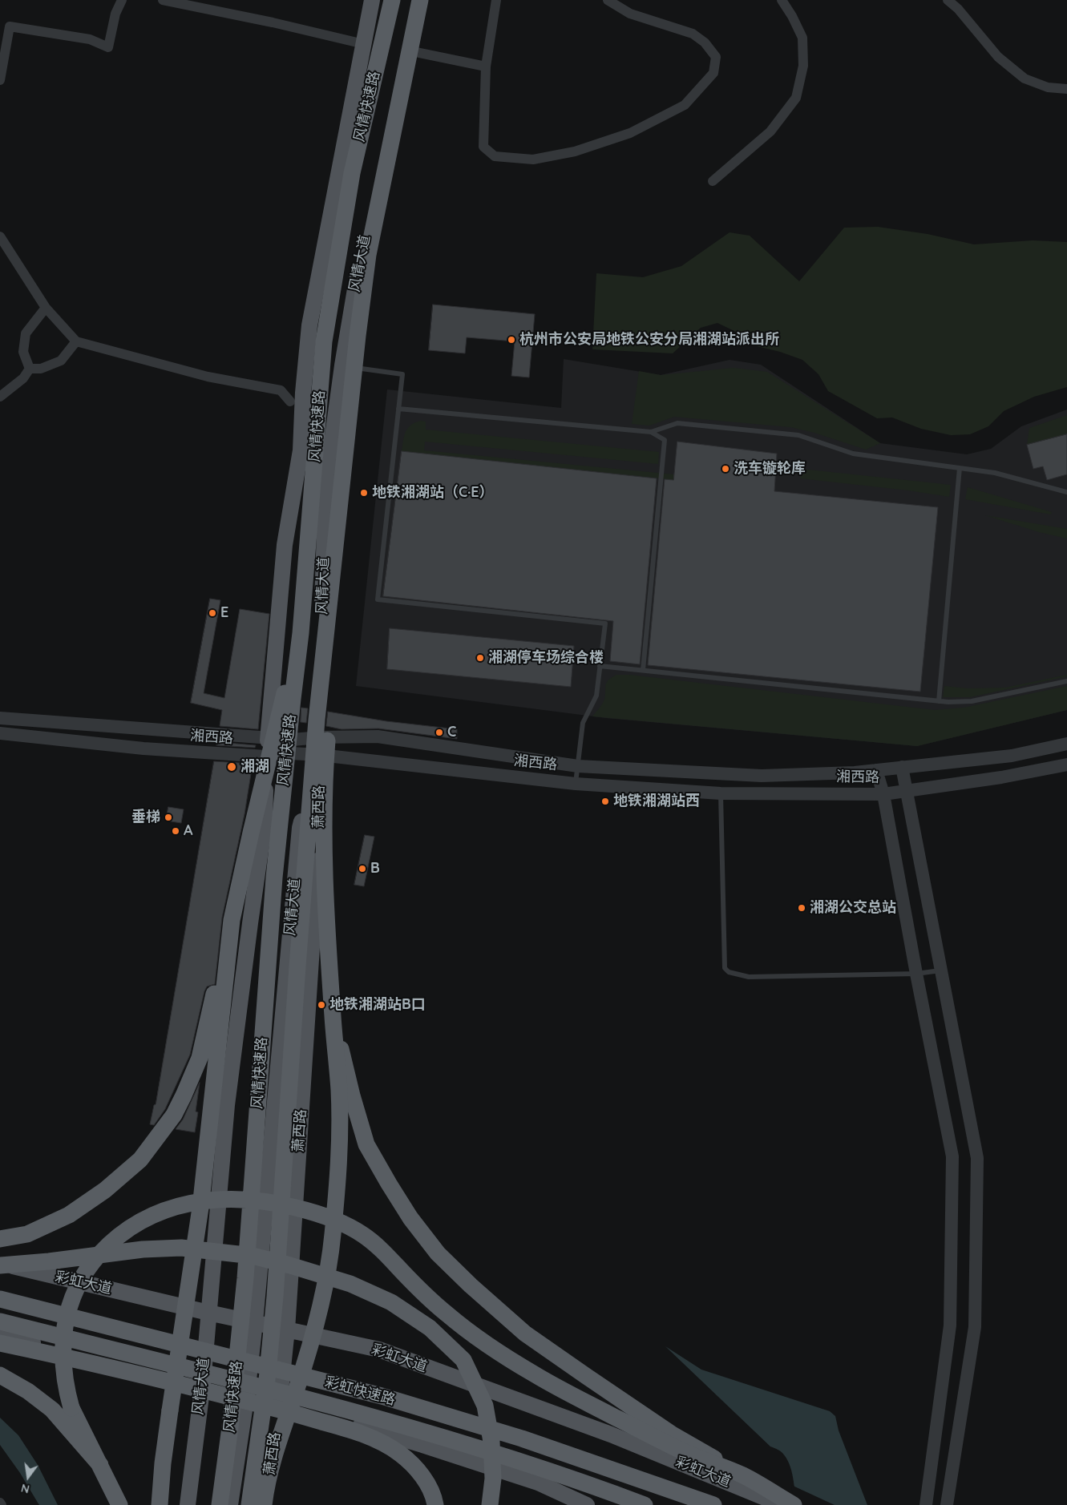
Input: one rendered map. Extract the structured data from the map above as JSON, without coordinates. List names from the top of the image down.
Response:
{
  "streets": {
    "highway": ["风情快速路", "彩虹快速路"],
    "main road": ["风情大道", "萧西路", "彩虹大道"],
    "street": ["湘西路"]
  },
  "crossings": [
    ["风情快速路", "风情大道"],
    ["风情大道", "湘西路"],
    ["风情大道", "萧西路"],
    ["风情大道", "彩虹大道"],
    ["湘西路", "萧西路"],
    ["萧西路", "彩虹大道"]
  ],
  "places": [
    "杭州市公安局地铁公安分局湘湖站派出所",
    "洗车镟轮库",
    "地铁湘湖站（C·E）",
    "E",
    "湘湖停车场综合楼",
    "C",
    "湘湖",
    "地铁湘湖站西",
    "垂梯",
    "A",
    "B",
    "湘湖公交总站",
    "地铁湘湖站B口"
  ],
  "north": "bottom"
}
